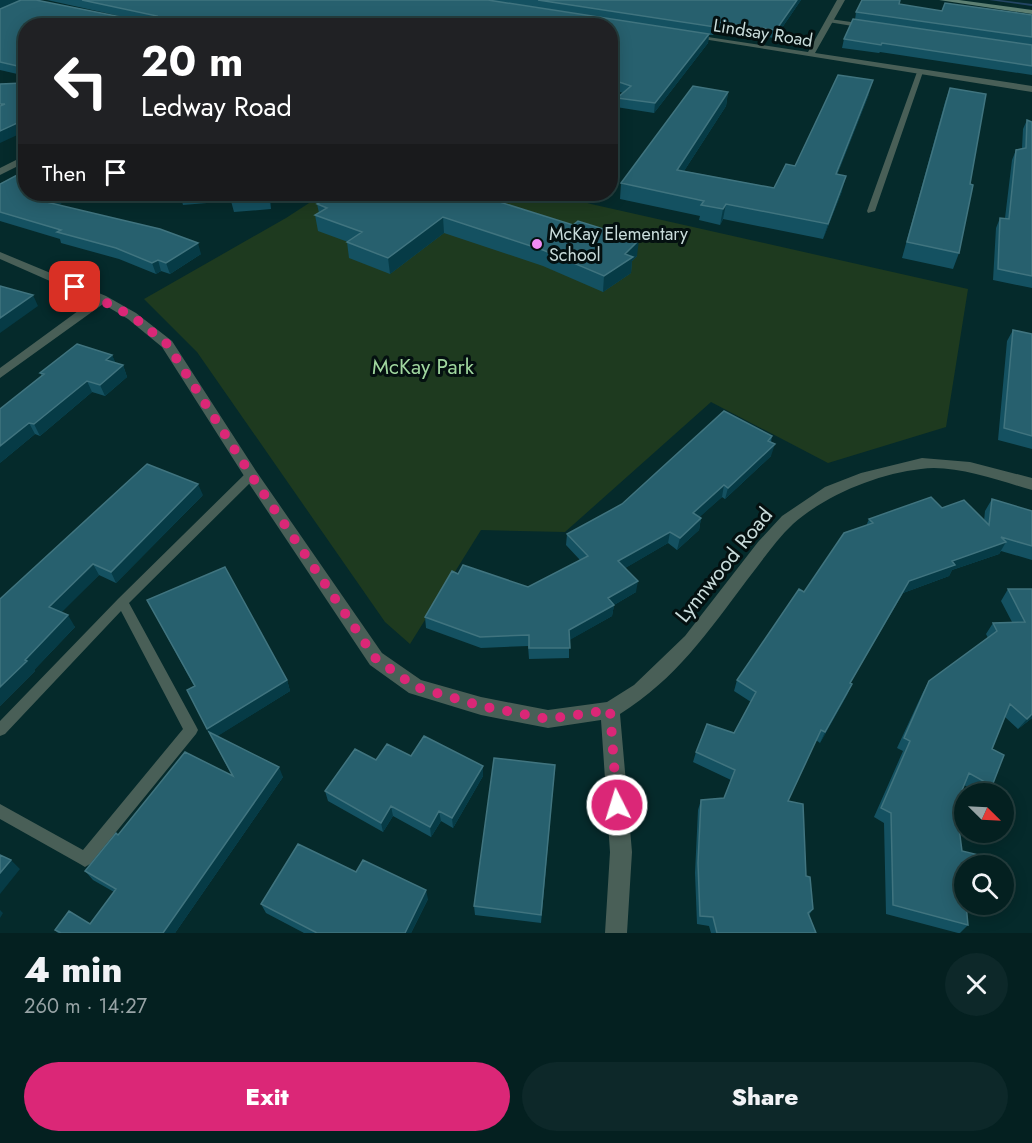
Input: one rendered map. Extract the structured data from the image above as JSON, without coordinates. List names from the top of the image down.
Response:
{
  "streets": {
    "street": ["Lindsay Road", "Lynnwood Road"]
  },
  "parks": ["McKay Park"],
  "places": ["McKay Elementary School"],
  "north": "bottom right",
  "page": {
    "turn": ["20 m", "Ledway Road"],
    "then": "Then",
    "heading": ["4 min", "260 m · 14:27"],
    "buttons": ["Exit", "Share"]
  }
}
